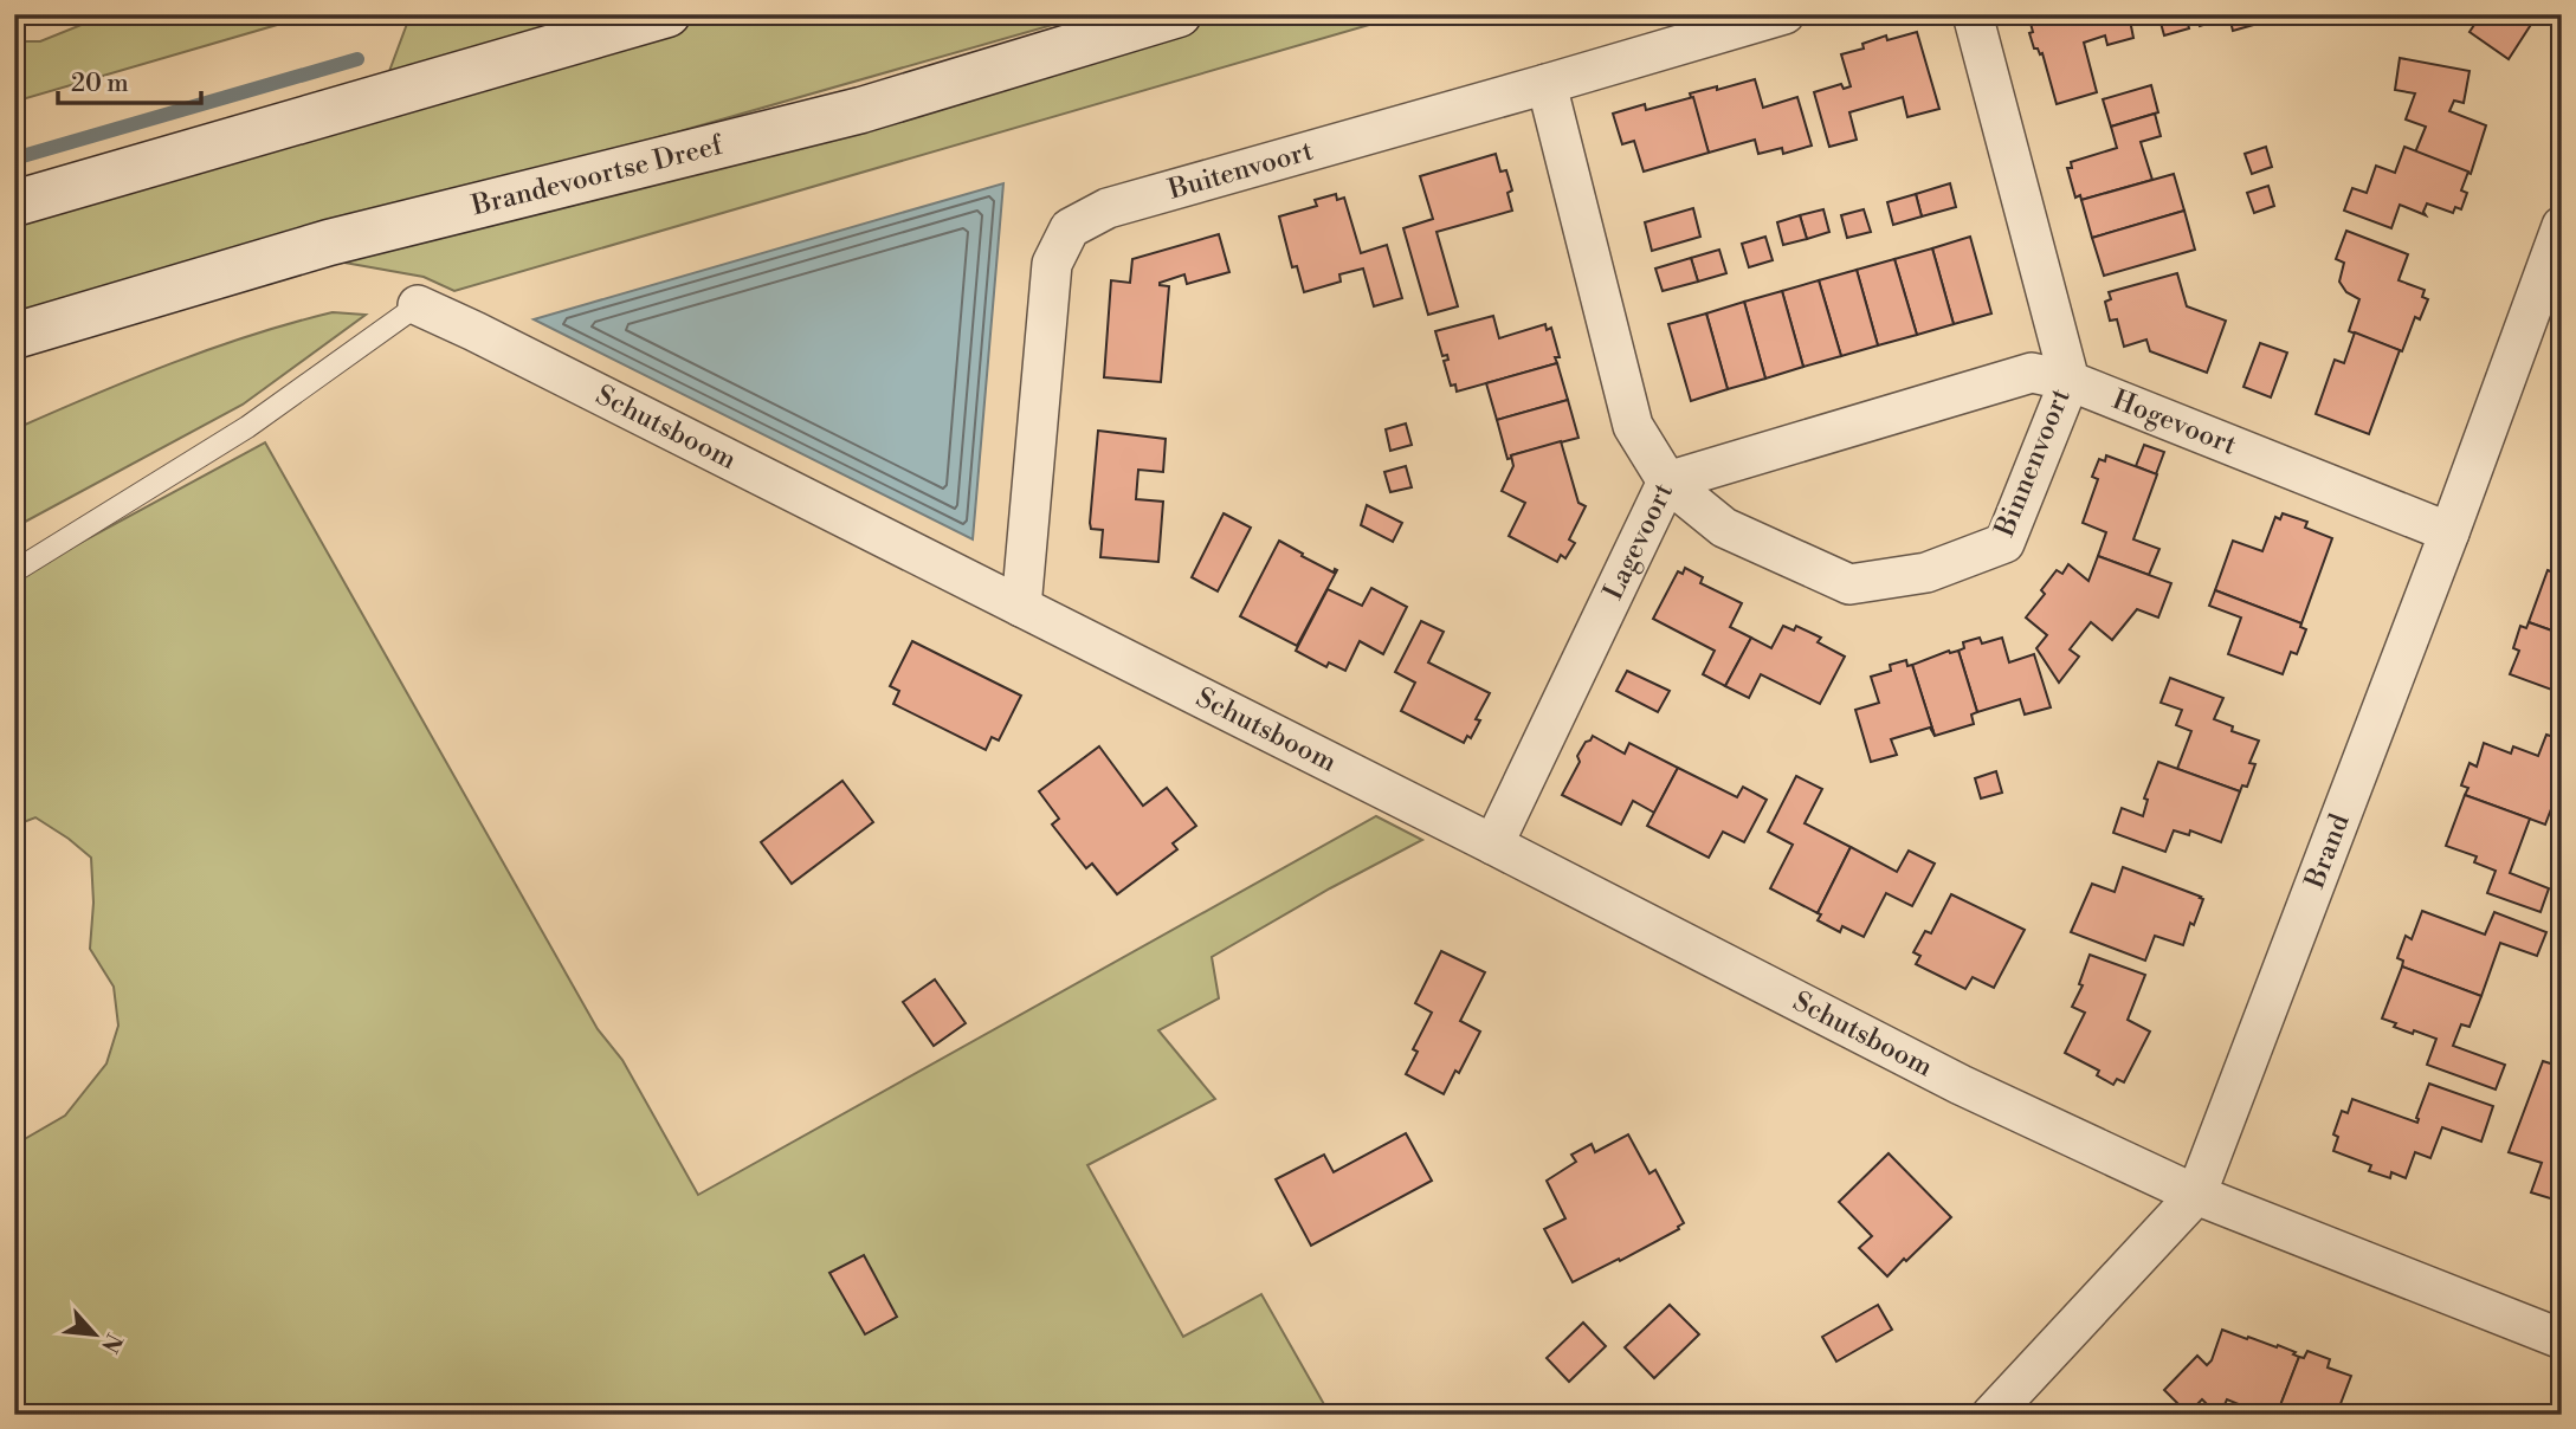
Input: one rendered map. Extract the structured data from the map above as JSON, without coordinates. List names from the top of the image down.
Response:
{
  "streets": {
    "main road": ["Brandevoortse Dreef"],
    "street": [
      "Buitenvoort",
      "Hogevoort",
      "Schutsboom",
      "Binnenvoort",
      "Lagevoort",
      "Brand"
    ]
  },
  "crossings": [
    ["Buitenvoort", "Schutsboom"],
    ["Buitenvoort", "Lagevoort"],
    ["Hogevoort", "Binnenvoort"],
    ["Hogevoort", "Brand"],
    ["Schutsboom", "Lagevoort"],
    ["Schutsboom", "Brand"],
    ["Binnenvoort", "Lagevoort"]
  ],
  "scale_bar": "20 m",
  "north": "bottom right"
}
